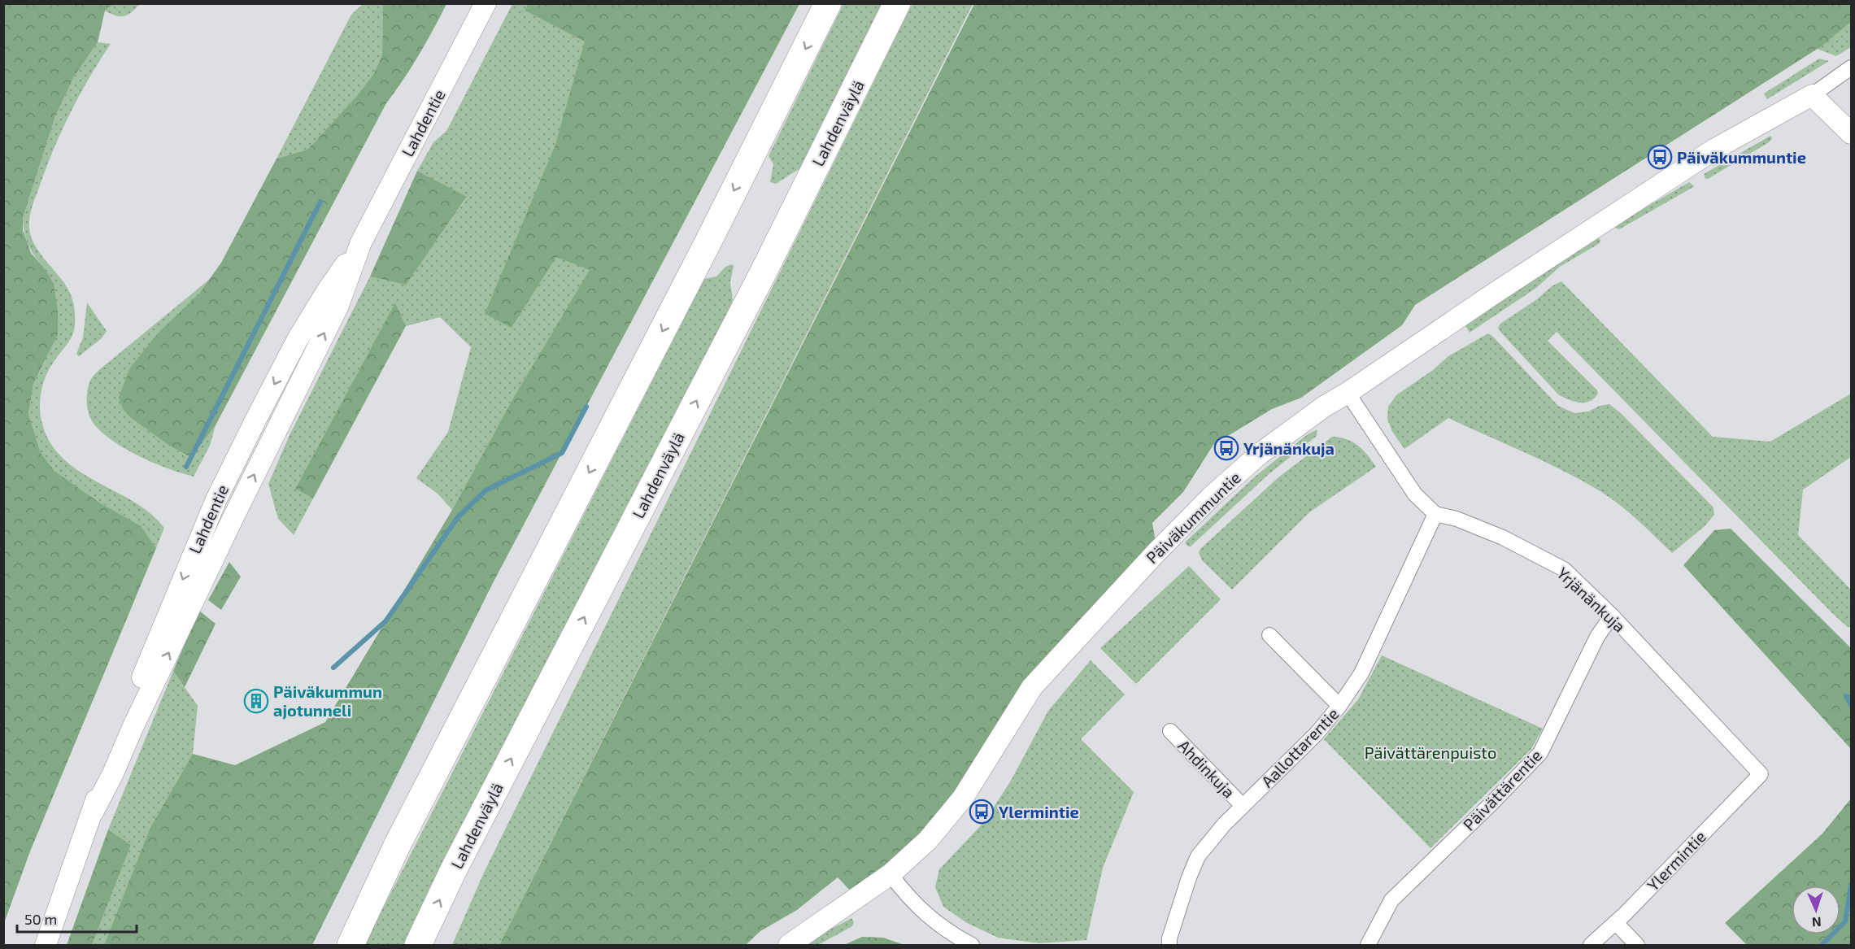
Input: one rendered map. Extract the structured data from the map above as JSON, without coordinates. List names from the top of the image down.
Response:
{
  "streets": {
    "highway": ["Lahdenväylä"],
    "street": [
      "Lahdentie",
      "Päiväkummuntie",
      "Yrjänänkuja",
      "Aallottarentie",
      "Ahdinkuja",
      "Päivättärentie",
      "Ylermintie"
    ]
  },
  "crossings": [
    ["Päiväkummuntie", "Yrjänänkuja"],
    ["Yrjänänkuja", "Aallottarentie"],
    ["Yrjänänkuja", "Päivättärentie"],
    ["Yrjänänkuja", "Ylermintie"],
    ["Aallottarentie", "Ahdinkuja"]
  ],
  "parks": ["Päivättärenpuisto"],
  "places": {
    "bus stop": ["Päiväkummuntie", "Yrjänänkuja", "Ylermintie"],
    "building": ["Päiväkummun ajotunneli"]
  },
  "scale_bar": "50 m",
  "north": "bottom"
}
